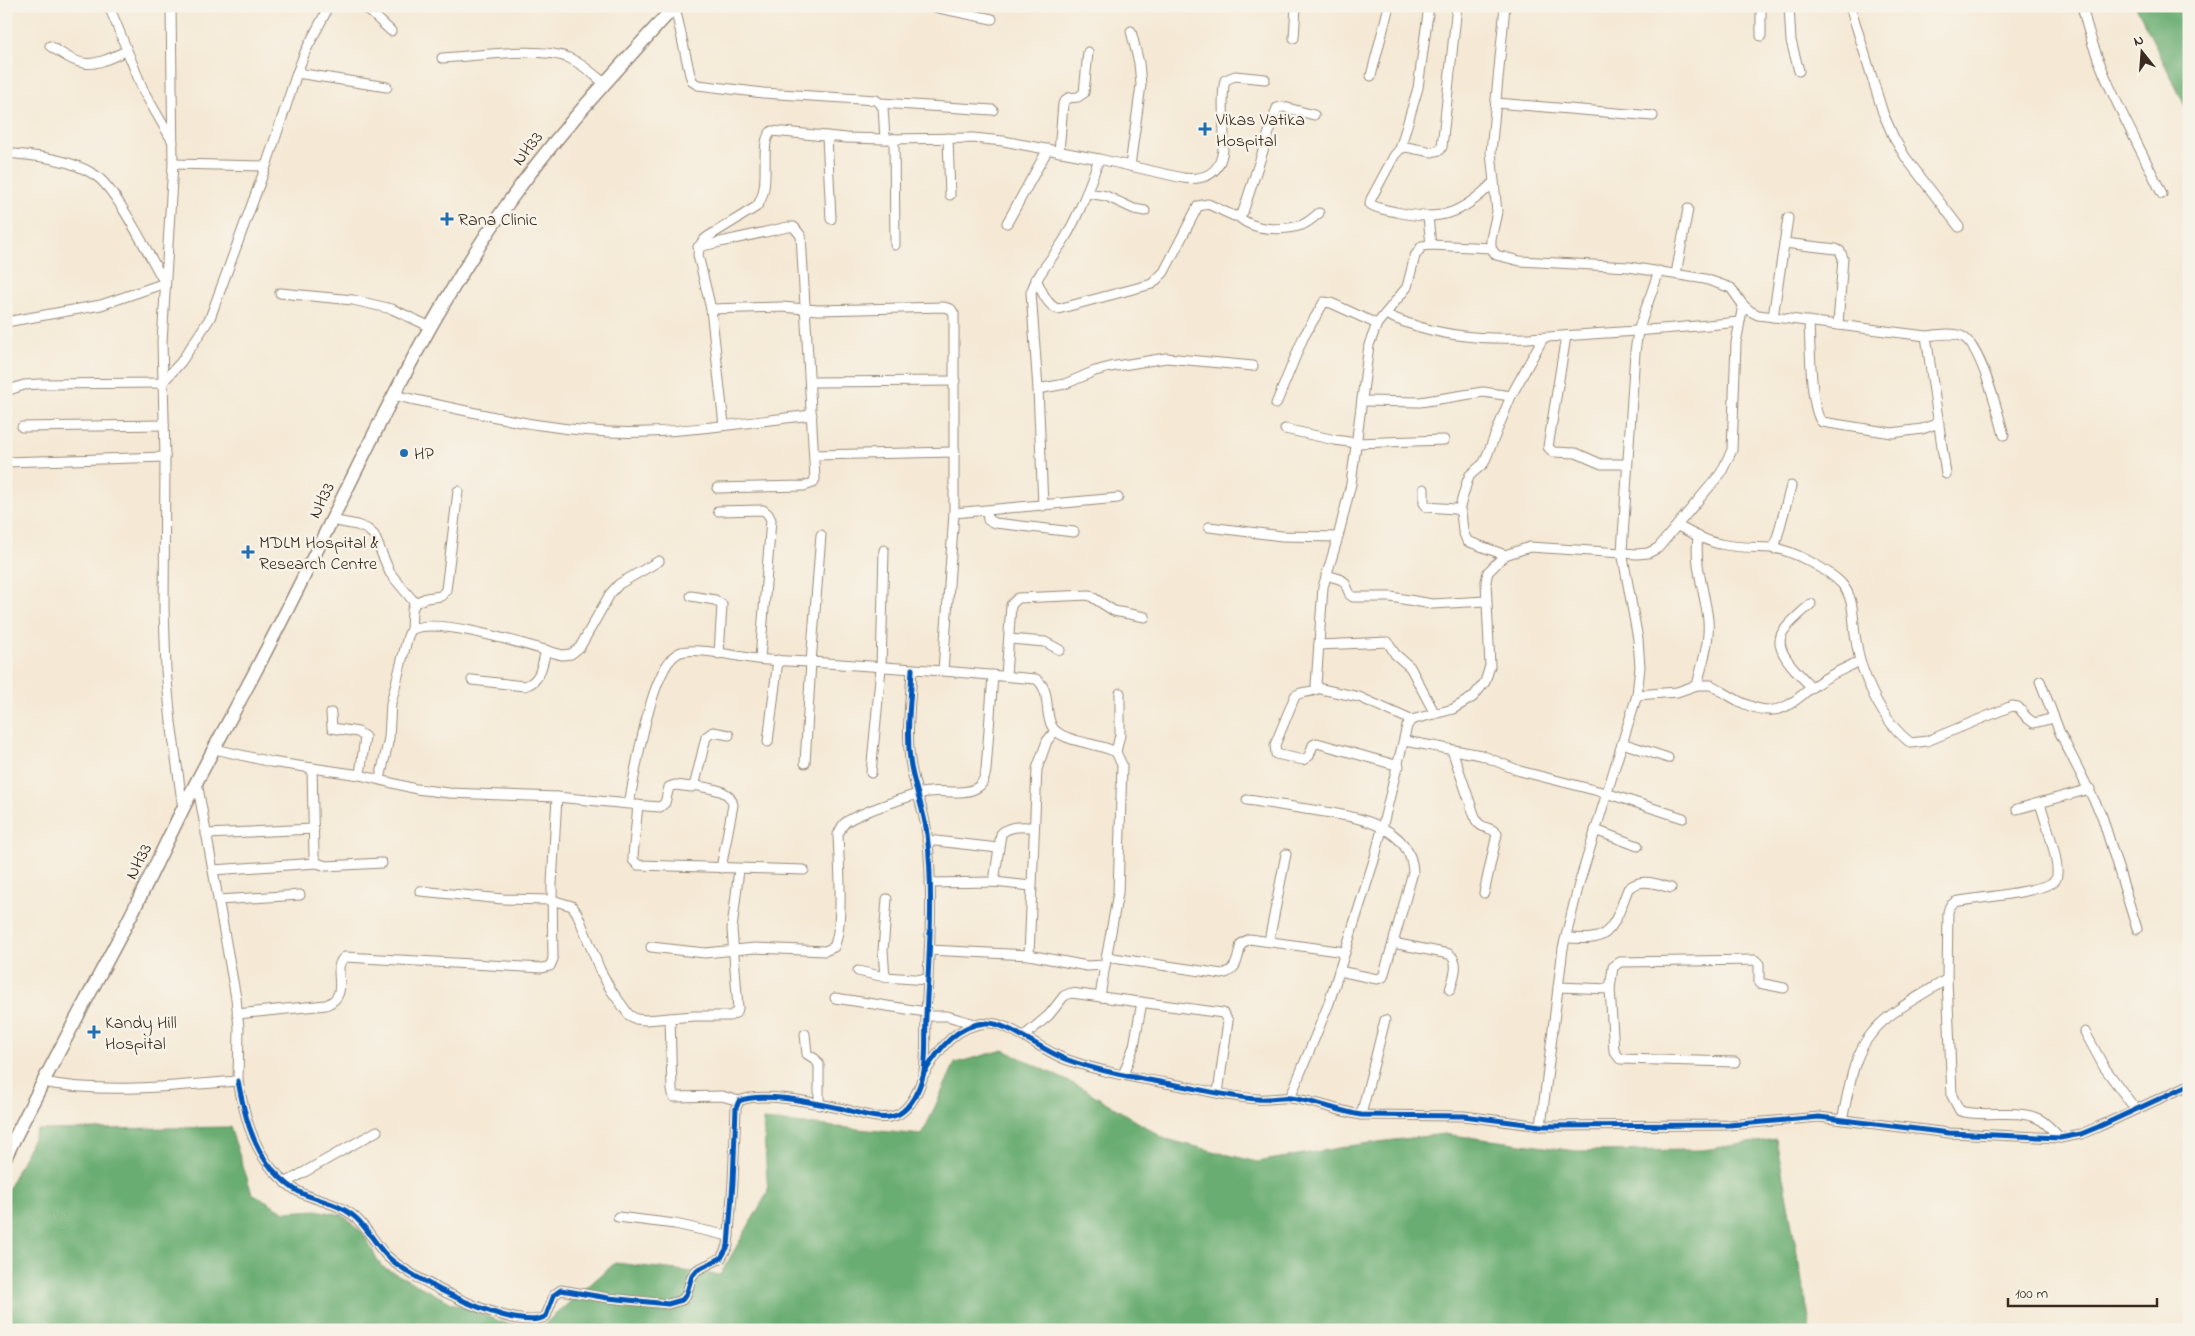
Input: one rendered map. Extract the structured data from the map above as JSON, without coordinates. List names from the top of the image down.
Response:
{
  "streets": {
    "main road": ["NH33"]
  },
  "places": {
    "health": [
      "Vikas Vatika Hospital",
      "Rana Clinic",
      "MDLM Hospital & Research Centre",
      "Kandy Hill Hospital"
    ],
    "other": ["HP"]
  },
  "scale_bar": "100 m",
  "north": "top"
}
